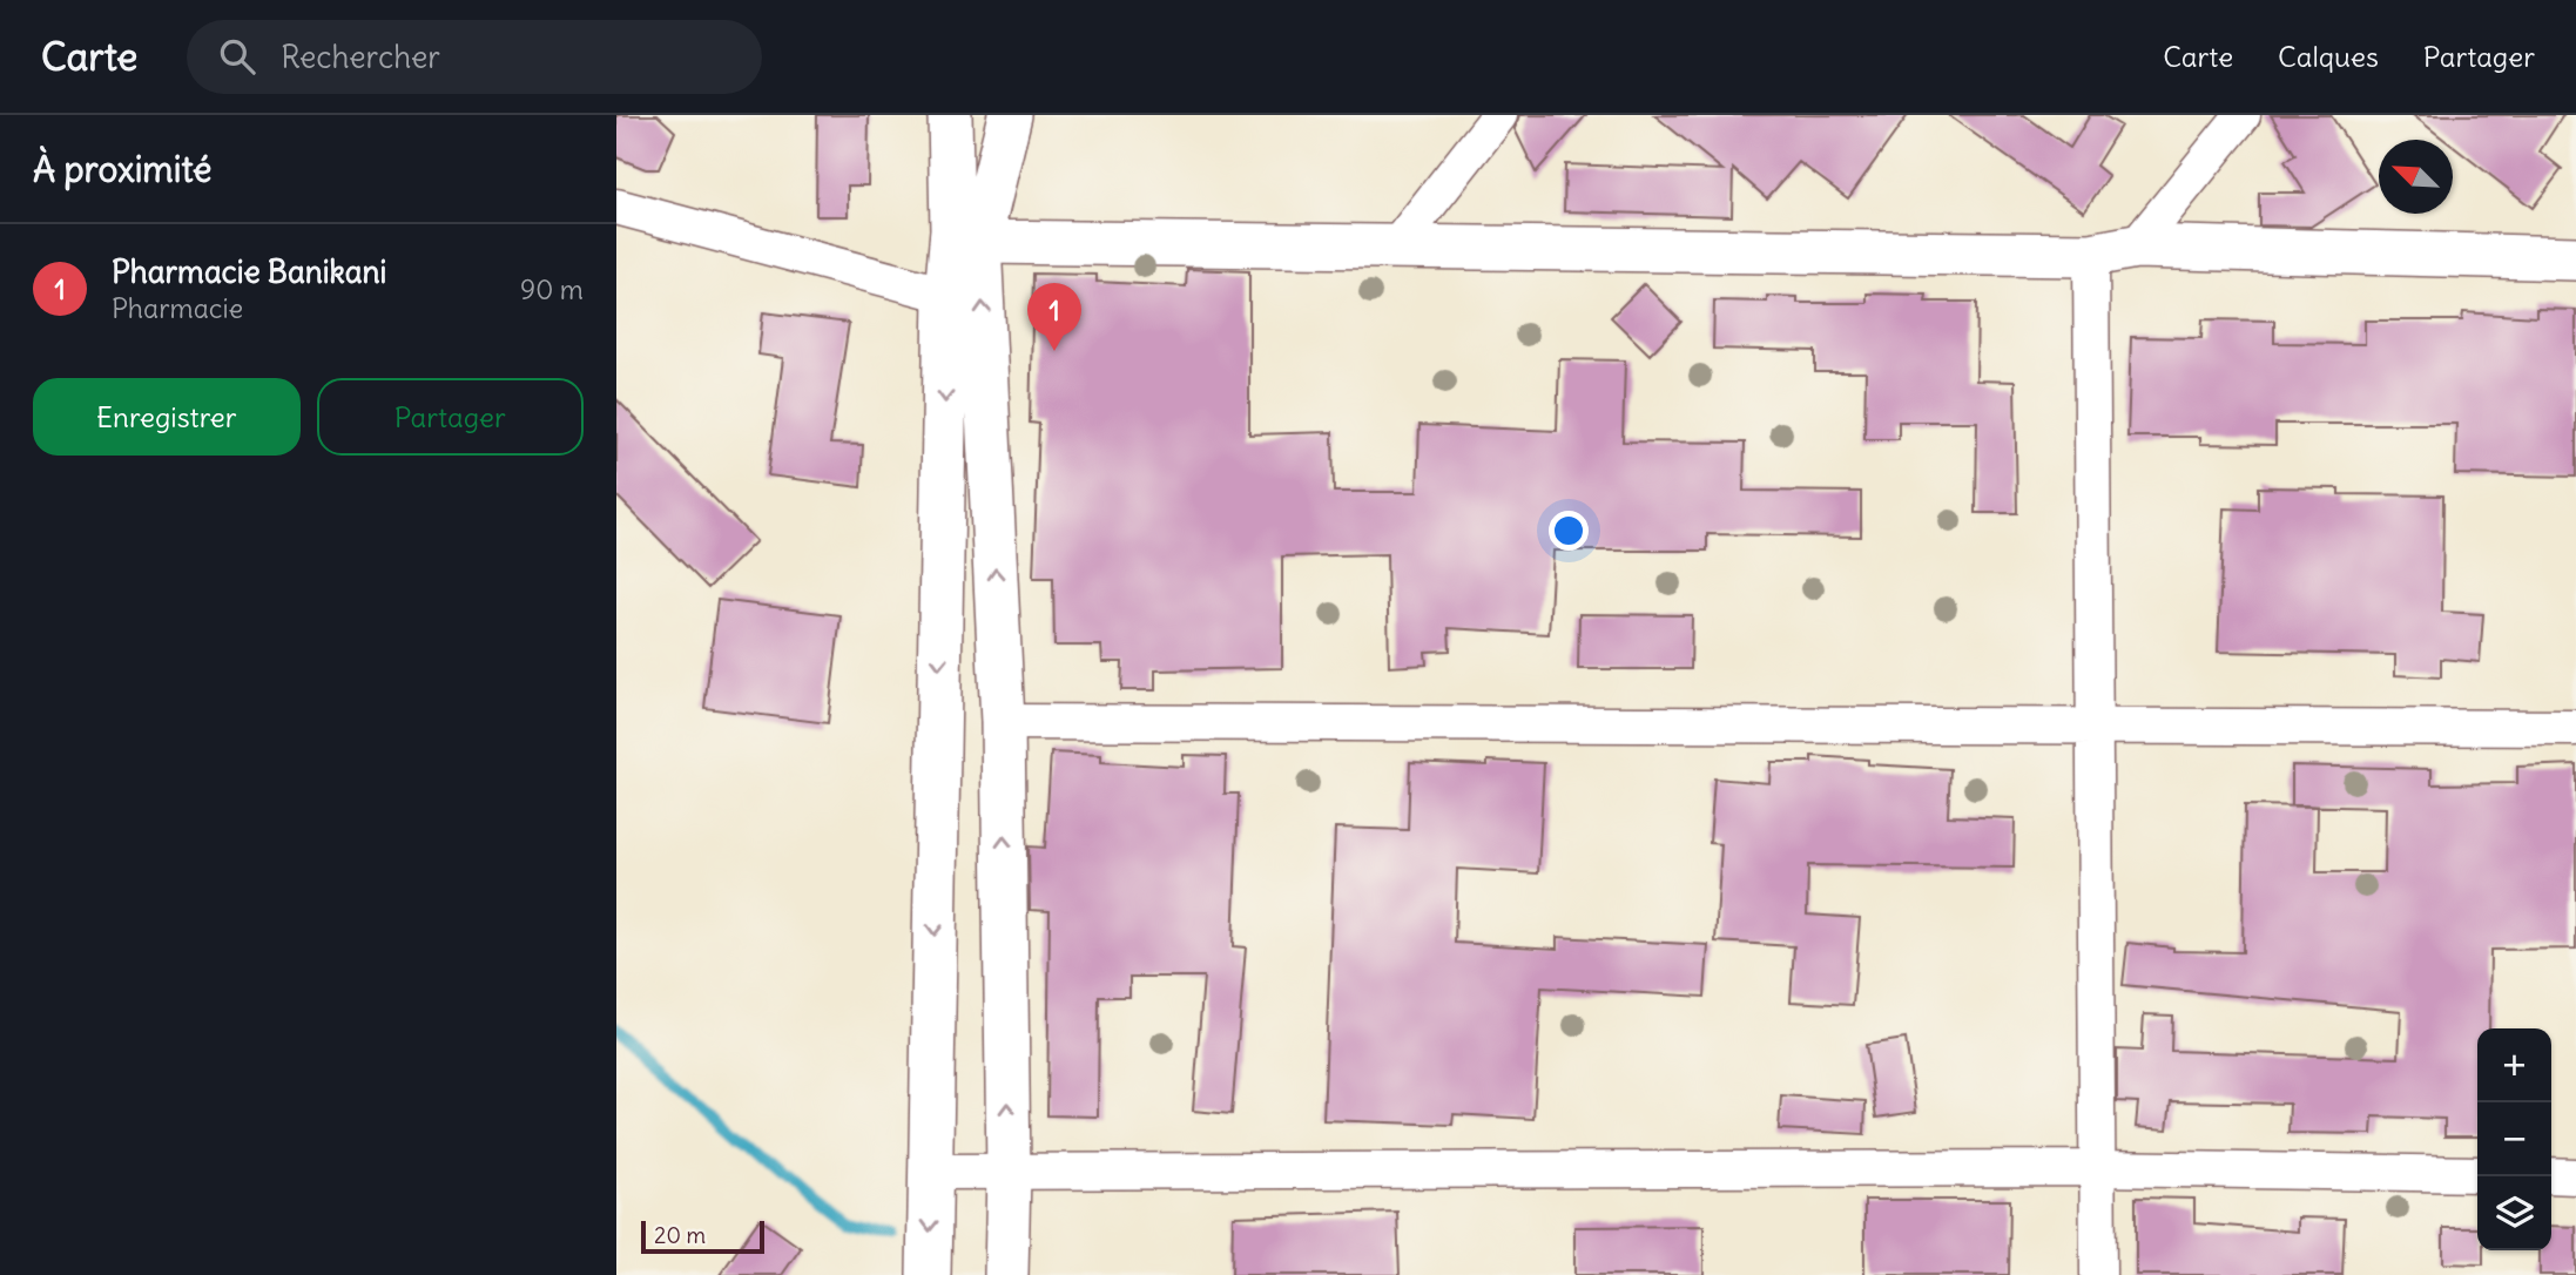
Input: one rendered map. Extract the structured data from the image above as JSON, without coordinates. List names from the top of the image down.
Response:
{
  "scale_bar": "20 m",
  "north": "top left",
  "page": {
    "header": "Carte",
    "search": "Rechercher",
    "nav": ["Carte", "Calques", "Partager"],
    "heading": "À proximité",
    "list": [
      {
        "mark": "1",
        "name": "Pharmacie Banikani",
        "note": "Pharmacie",
        "value": "90 m"
      }
    ],
    "pins": "1",
    "buttons": ["Enregistrer", "Partager"],
    "map_buttons": ["+", "−"],
    "scale": "20 m"
  }
}
